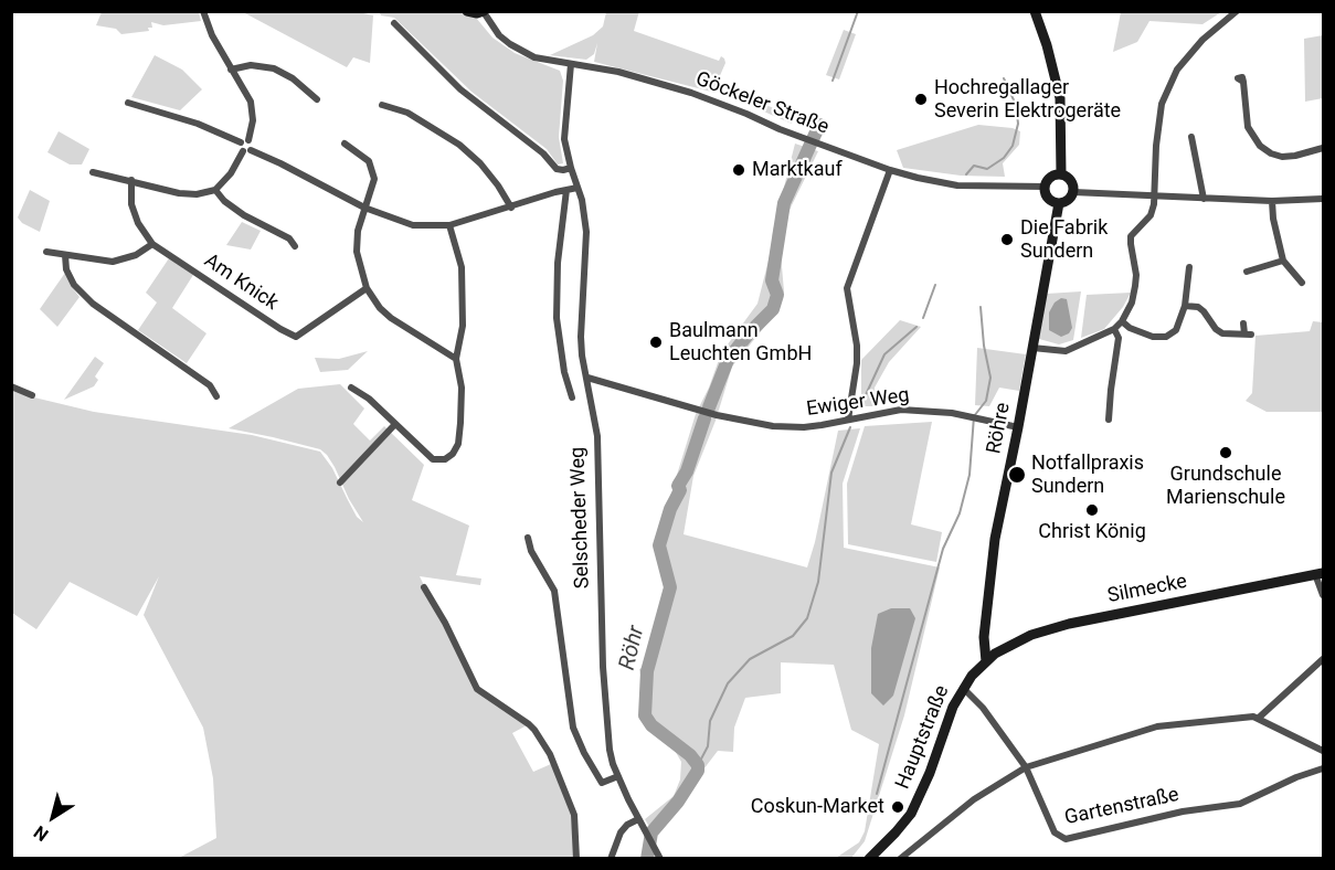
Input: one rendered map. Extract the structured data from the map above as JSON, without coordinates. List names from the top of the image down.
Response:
{
  "streets": {
    "main road": ["Röhre", "Silmecke", "Hauptstraße"],
    "street": [
      "Göckeler Straße",
      "Am Knick",
      "Ewiger Weg",
      "Selscheder Weg",
      "Gartenstraße"
    ]
  },
  "crossings": [
    ["Göckeler Straße", "Röhre"],
    ["Göckeler Straße", "Selscheder Weg"],
    ["Ewiger Weg", "Röhre"],
    ["Ewiger Weg", "Selscheder Weg"],
    ["Röhre", "Silmecke"],
    ["Röhre", "Hauptstraße"],
    ["Silmecke", "Hauptstraße"],
    ["Hauptstraße", "Gartenstraße"]
  ],
  "water": ["Röhr"],
  "places": [
    "Hochregallager Severin Elektrogeräte",
    "Marktkauf",
    "Die Fabrik Sundern",
    "Baulmann Leuchten GmbH",
    "Grundschule Marienschule",
    "Notfallpraxis Sundern",
    "Christ König",
    "Coskun-Market"
  ],
  "north": "bottom left"
}
